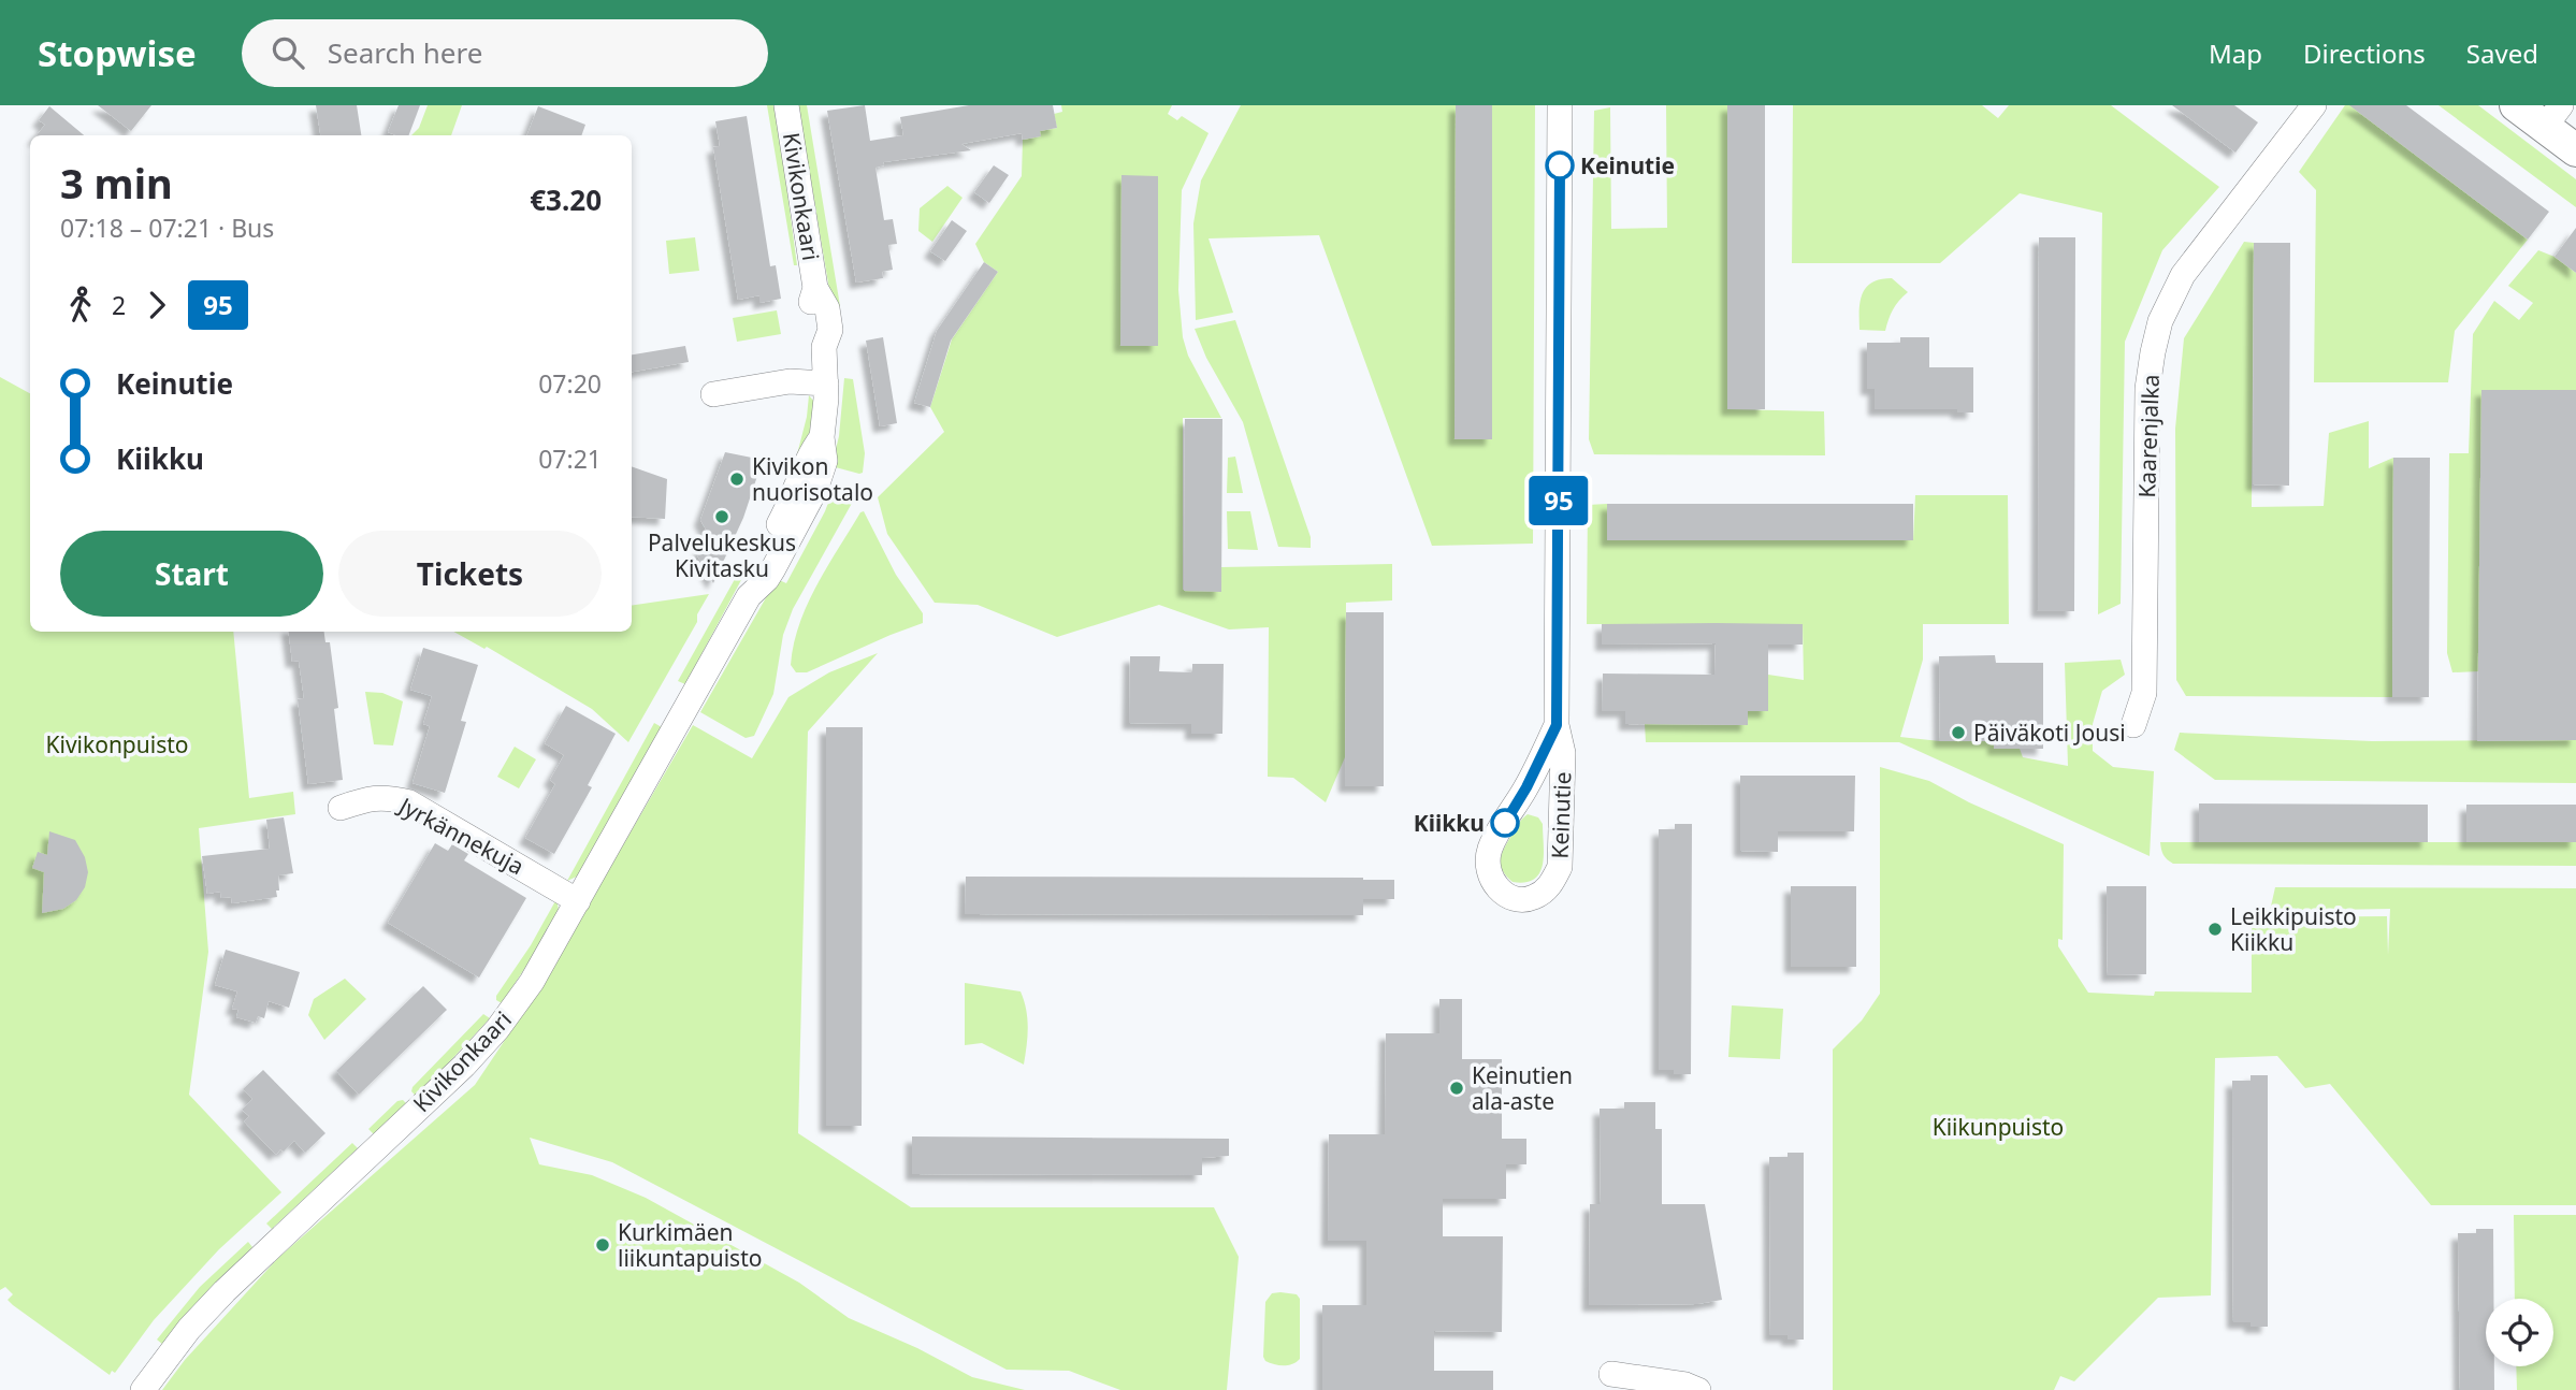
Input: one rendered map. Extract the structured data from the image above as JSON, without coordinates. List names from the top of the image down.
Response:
{
  "streets": {
    "street": [
      "Kivikonkaari",
      "Kaarenjalka",
      "Keinutie",
      "Jyrkännekuja"
    ]
  },
  "crossings": [
    ["Kivikonkaari", "Jyrkännekuja"]
  ],
  "parks": ["Kivikonpuisto", "Kiikunpuisto"],
  "places": [
    "Keinutie",
    "Kivikon nuorisotalo",
    "Palvelukeskus Kivitasku",
    "Päiväkoti Jousi",
    "Kiikku",
    "Leikkipuisto Kiikku",
    "Keinutien ala-aste",
    "Kurkimäen liikuntapuisto"
  ],
  "lines": ["bus line 95"],
  "page": {
    "header": "Stopwise",
    "search": "Search here",
    "nav": ["Map", "Directions", "Saved"],
    "on_map": "95",
    "heading": ["3 min", "07:18 – 07:21 · Bus", "€3.20"],
    "legs": ["2", "95"],
    "list": [
      {
        "name": "Keinutie",
        "value": "07:20"
      },
      {
        "name": "Kiikku",
        "value": "07:21"
      }
    ],
    "buttons": ["Start", "Tickets"]
  }
}
